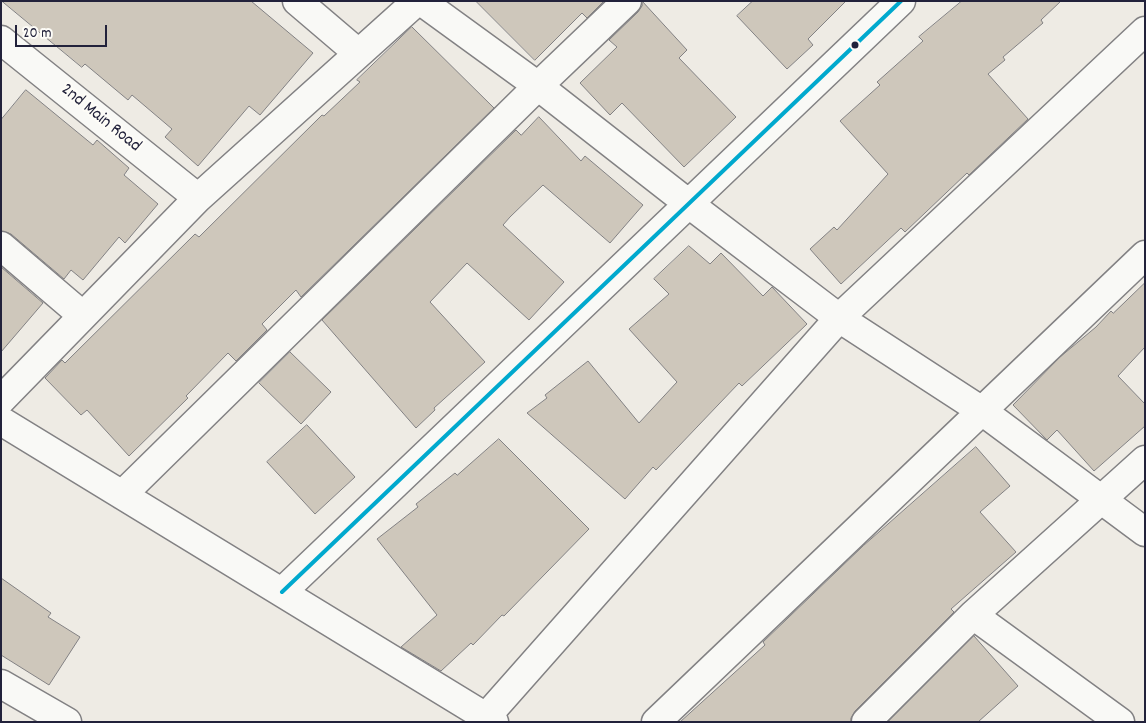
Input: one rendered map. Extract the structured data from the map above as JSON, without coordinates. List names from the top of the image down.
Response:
{
  "streets": {
    "street": ["2nd Main Road"]
  },
  "scale_bar": "20 m"
}
